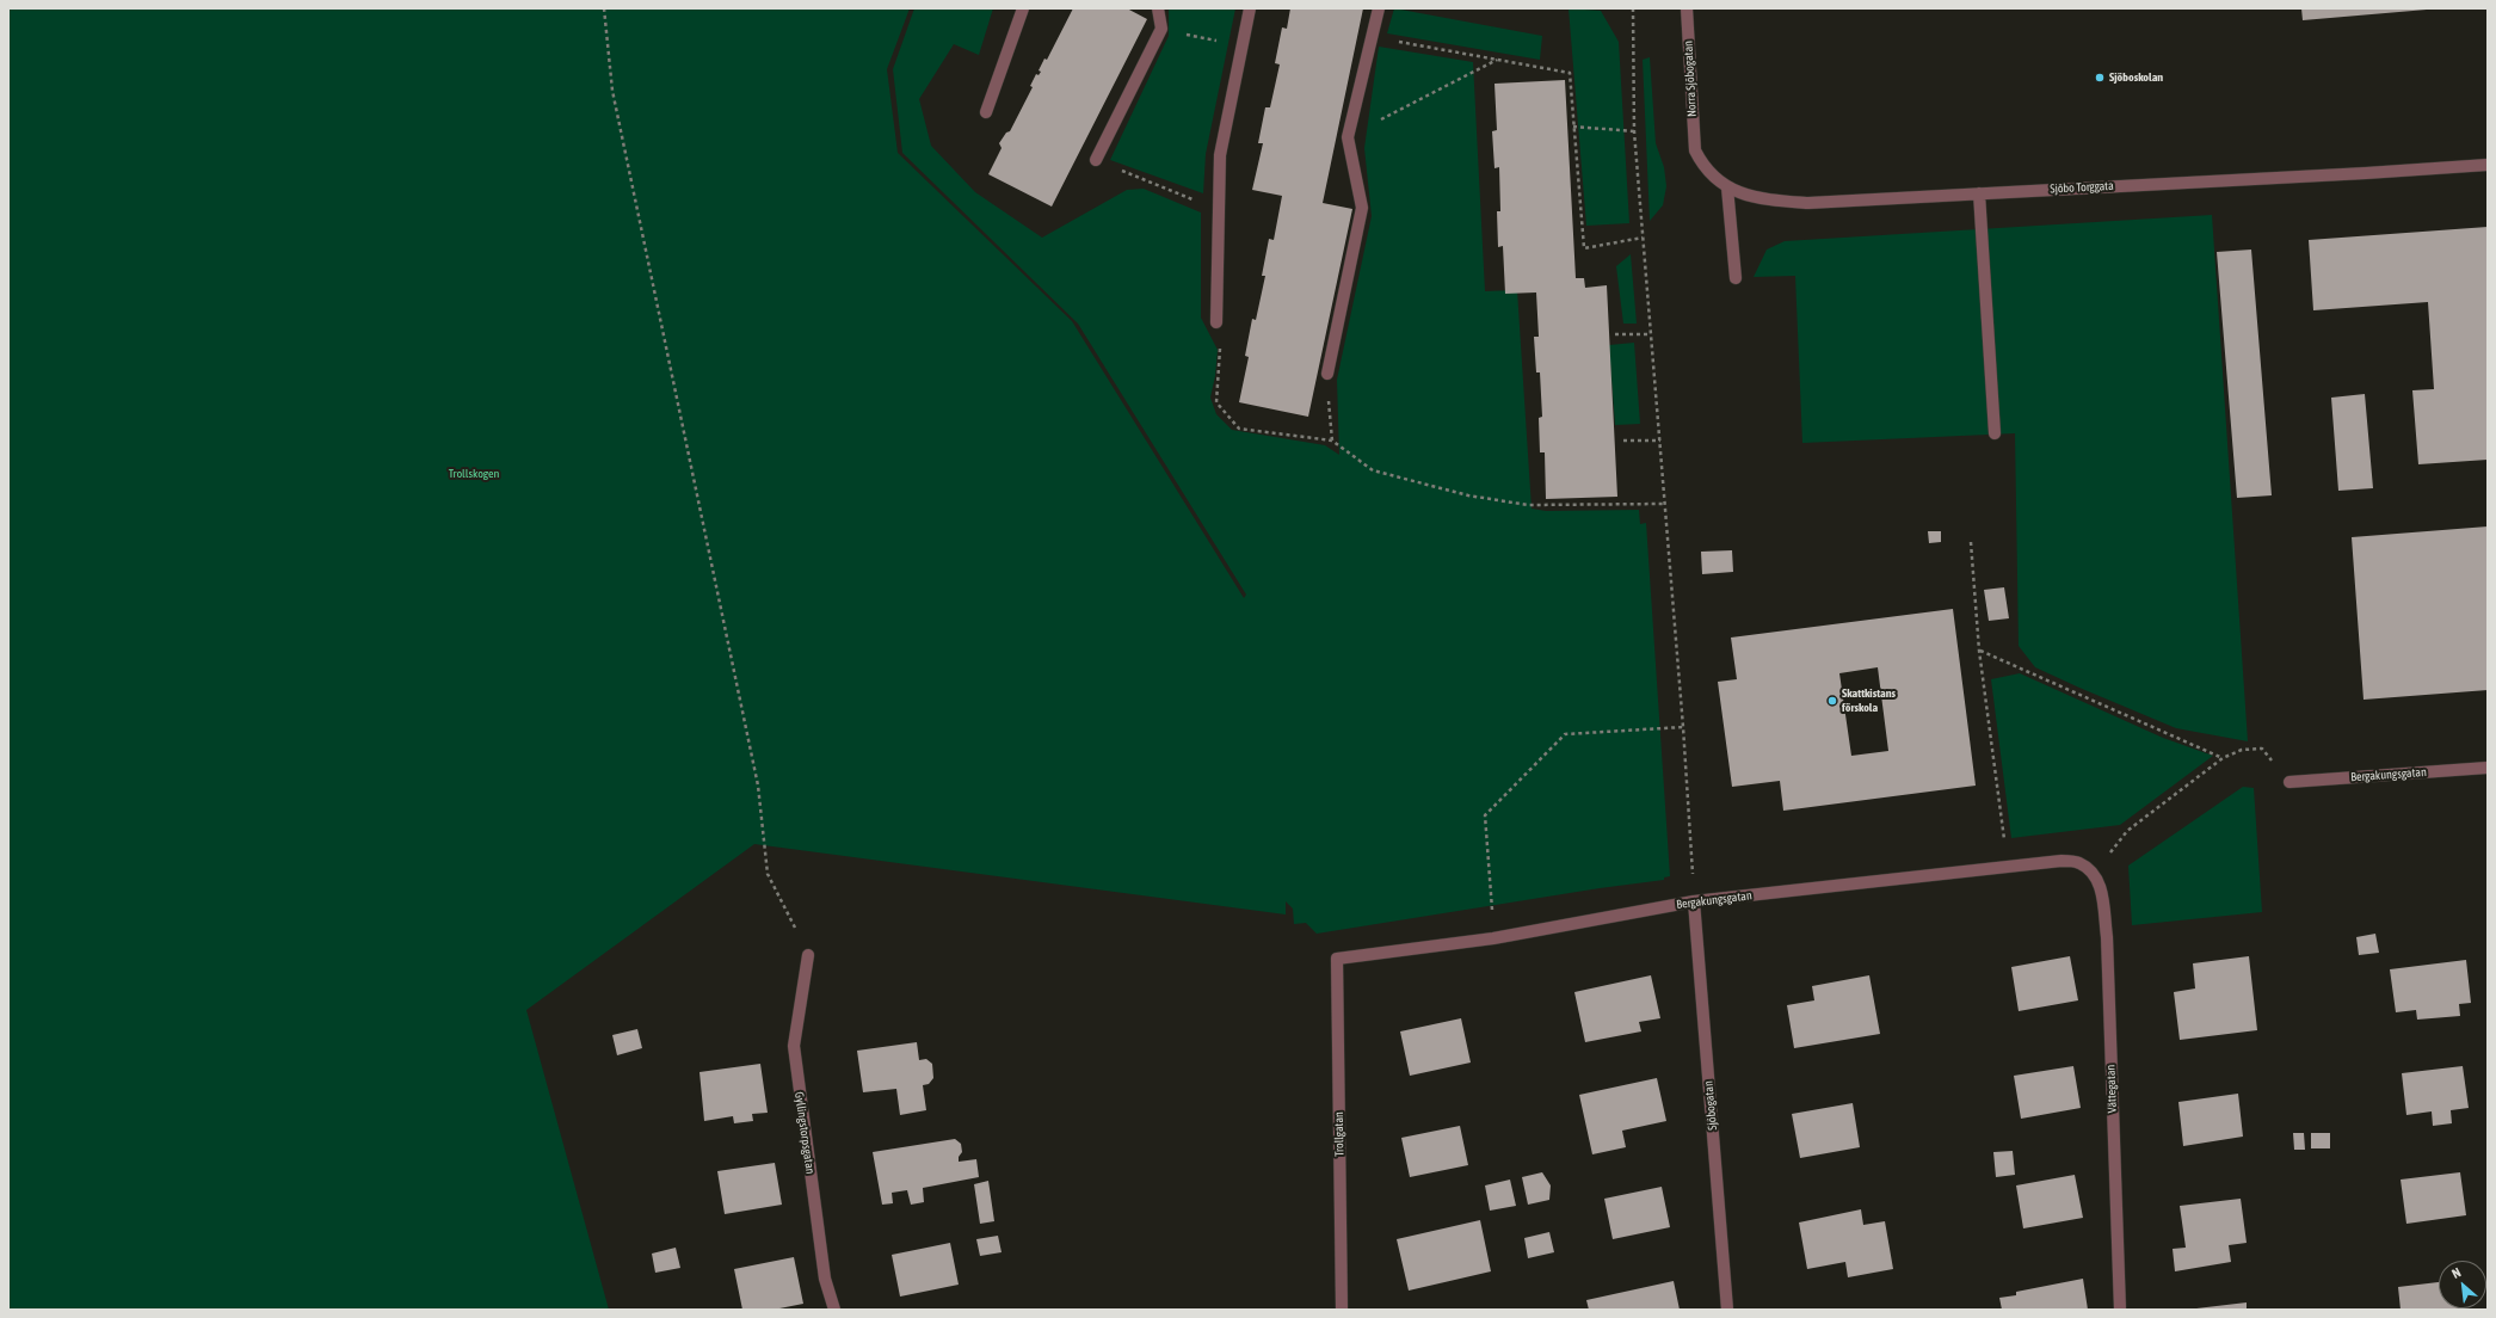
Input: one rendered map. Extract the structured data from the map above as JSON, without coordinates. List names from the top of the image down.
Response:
{
  "streets": {
    "street": [
      "Norra Sjöbogatan",
      "Sjöbo Torggata",
      "Bergakungsgatan",
      "Vättegatan",
      "Sjöbogatan",
      "Gyllingstorpsgatan",
      "Trollgatan"
    ]
  },
  "crossings": [
    ["Norra Sjöbogatan", "Sjöbo Torggata"],
    ["Bergakungsgatan", "Vättegatan"],
    ["Bergakungsgatan", "Sjöbogatan"],
    ["Bergakungsgatan", "Trollgatan"]
  ],
  "parks": ["Trollskogen"],
  "places": ["Sjöboskolan", "Skattkistans förskola"],
  "north": "top left"
}
